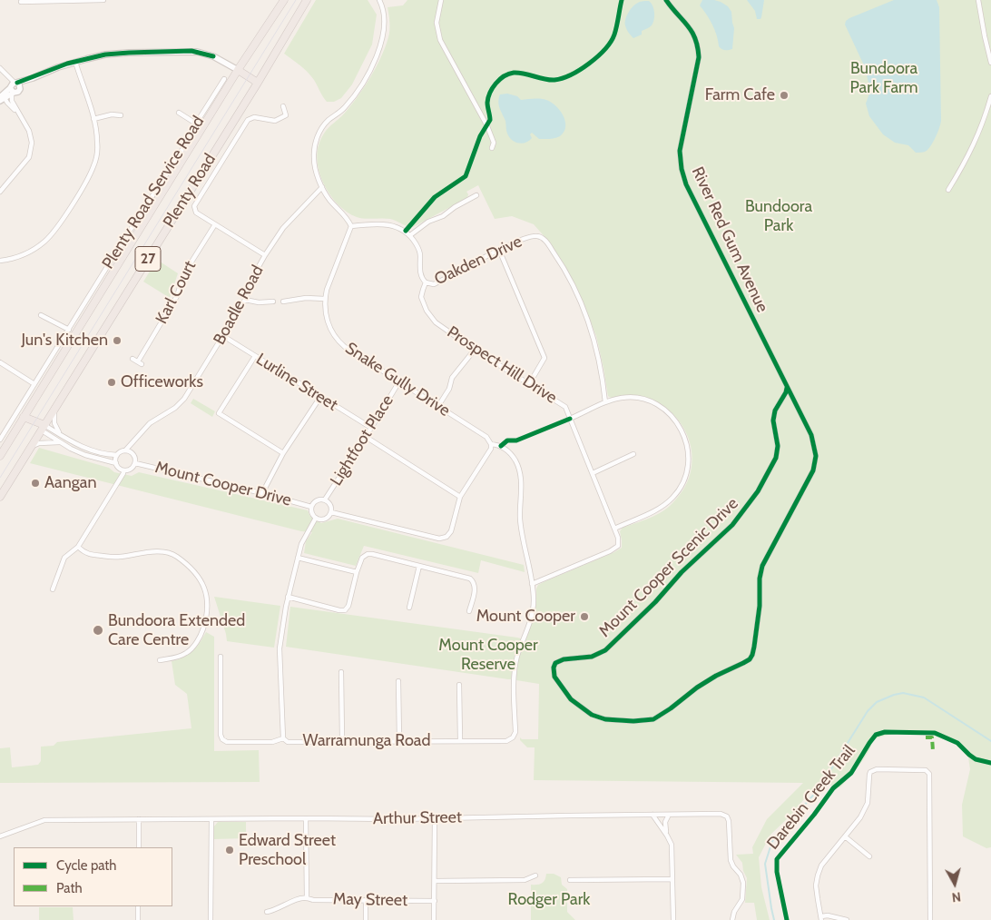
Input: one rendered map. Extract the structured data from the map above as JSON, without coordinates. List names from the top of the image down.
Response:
{
  "streets": {
    "highway": ["Plenty Road", "27"],
    "street": [
      "Plenty Road Service Road",
      "River Red Gum Avenue",
      "Oakden Drive",
      "Karl Court",
      "Boadle Road",
      "Prospect Hill Drive",
      "Snake Gully Drive",
      "Lurline Street",
      "Lightfoot Place",
      "Mount Cooper Drive",
      "Mount Cooper Scenic Drive",
      "Warramunga Road",
      "Arthur Street",
      "May Street"
    ],
    "cycle path": ["Darebin Creek Trail"]
  },
  "crossings": [
    ["Plenty Road", "Plenty Road Service Road"],
    ["River Red Gum Avenue", "Mount Cooper Scenic Drive"],
    ["Oakden Drive", "Prospect Hill Drive"],
    ["Boadle Road", "Lurline Street"],
    ["Boadle Road", "Mount Cooper Drive"],
    ["Prospect Hill Drive", "Snake Gully Drive"],
    ["Snake Gully Drive", "Lightfoot Place"],
    ["Snake Gully Drive", "Warramunga Road"],
    ["Lurline Street", "Lightfoot Place"],
    ["Lightfoot Place", "Mount Cooper Drive"]
  ],
  "parks": [
    "Bundoora Park Farm",
    "Bundoora Park",
    "Mount Cooper Reserve",
    "Rodger Park"
  ],
  "places": [
    "Farm Cafe",
    "Jun's Kitchen",
    "Officeworks",
    "Aangan",
    "Mount Cooper",
    "Bundoora Extended Care Centre",
    "Edward Street Preschool"
  ],
  "legend": ["Cycle path", "Path"],
  "north": "bottom"
}
